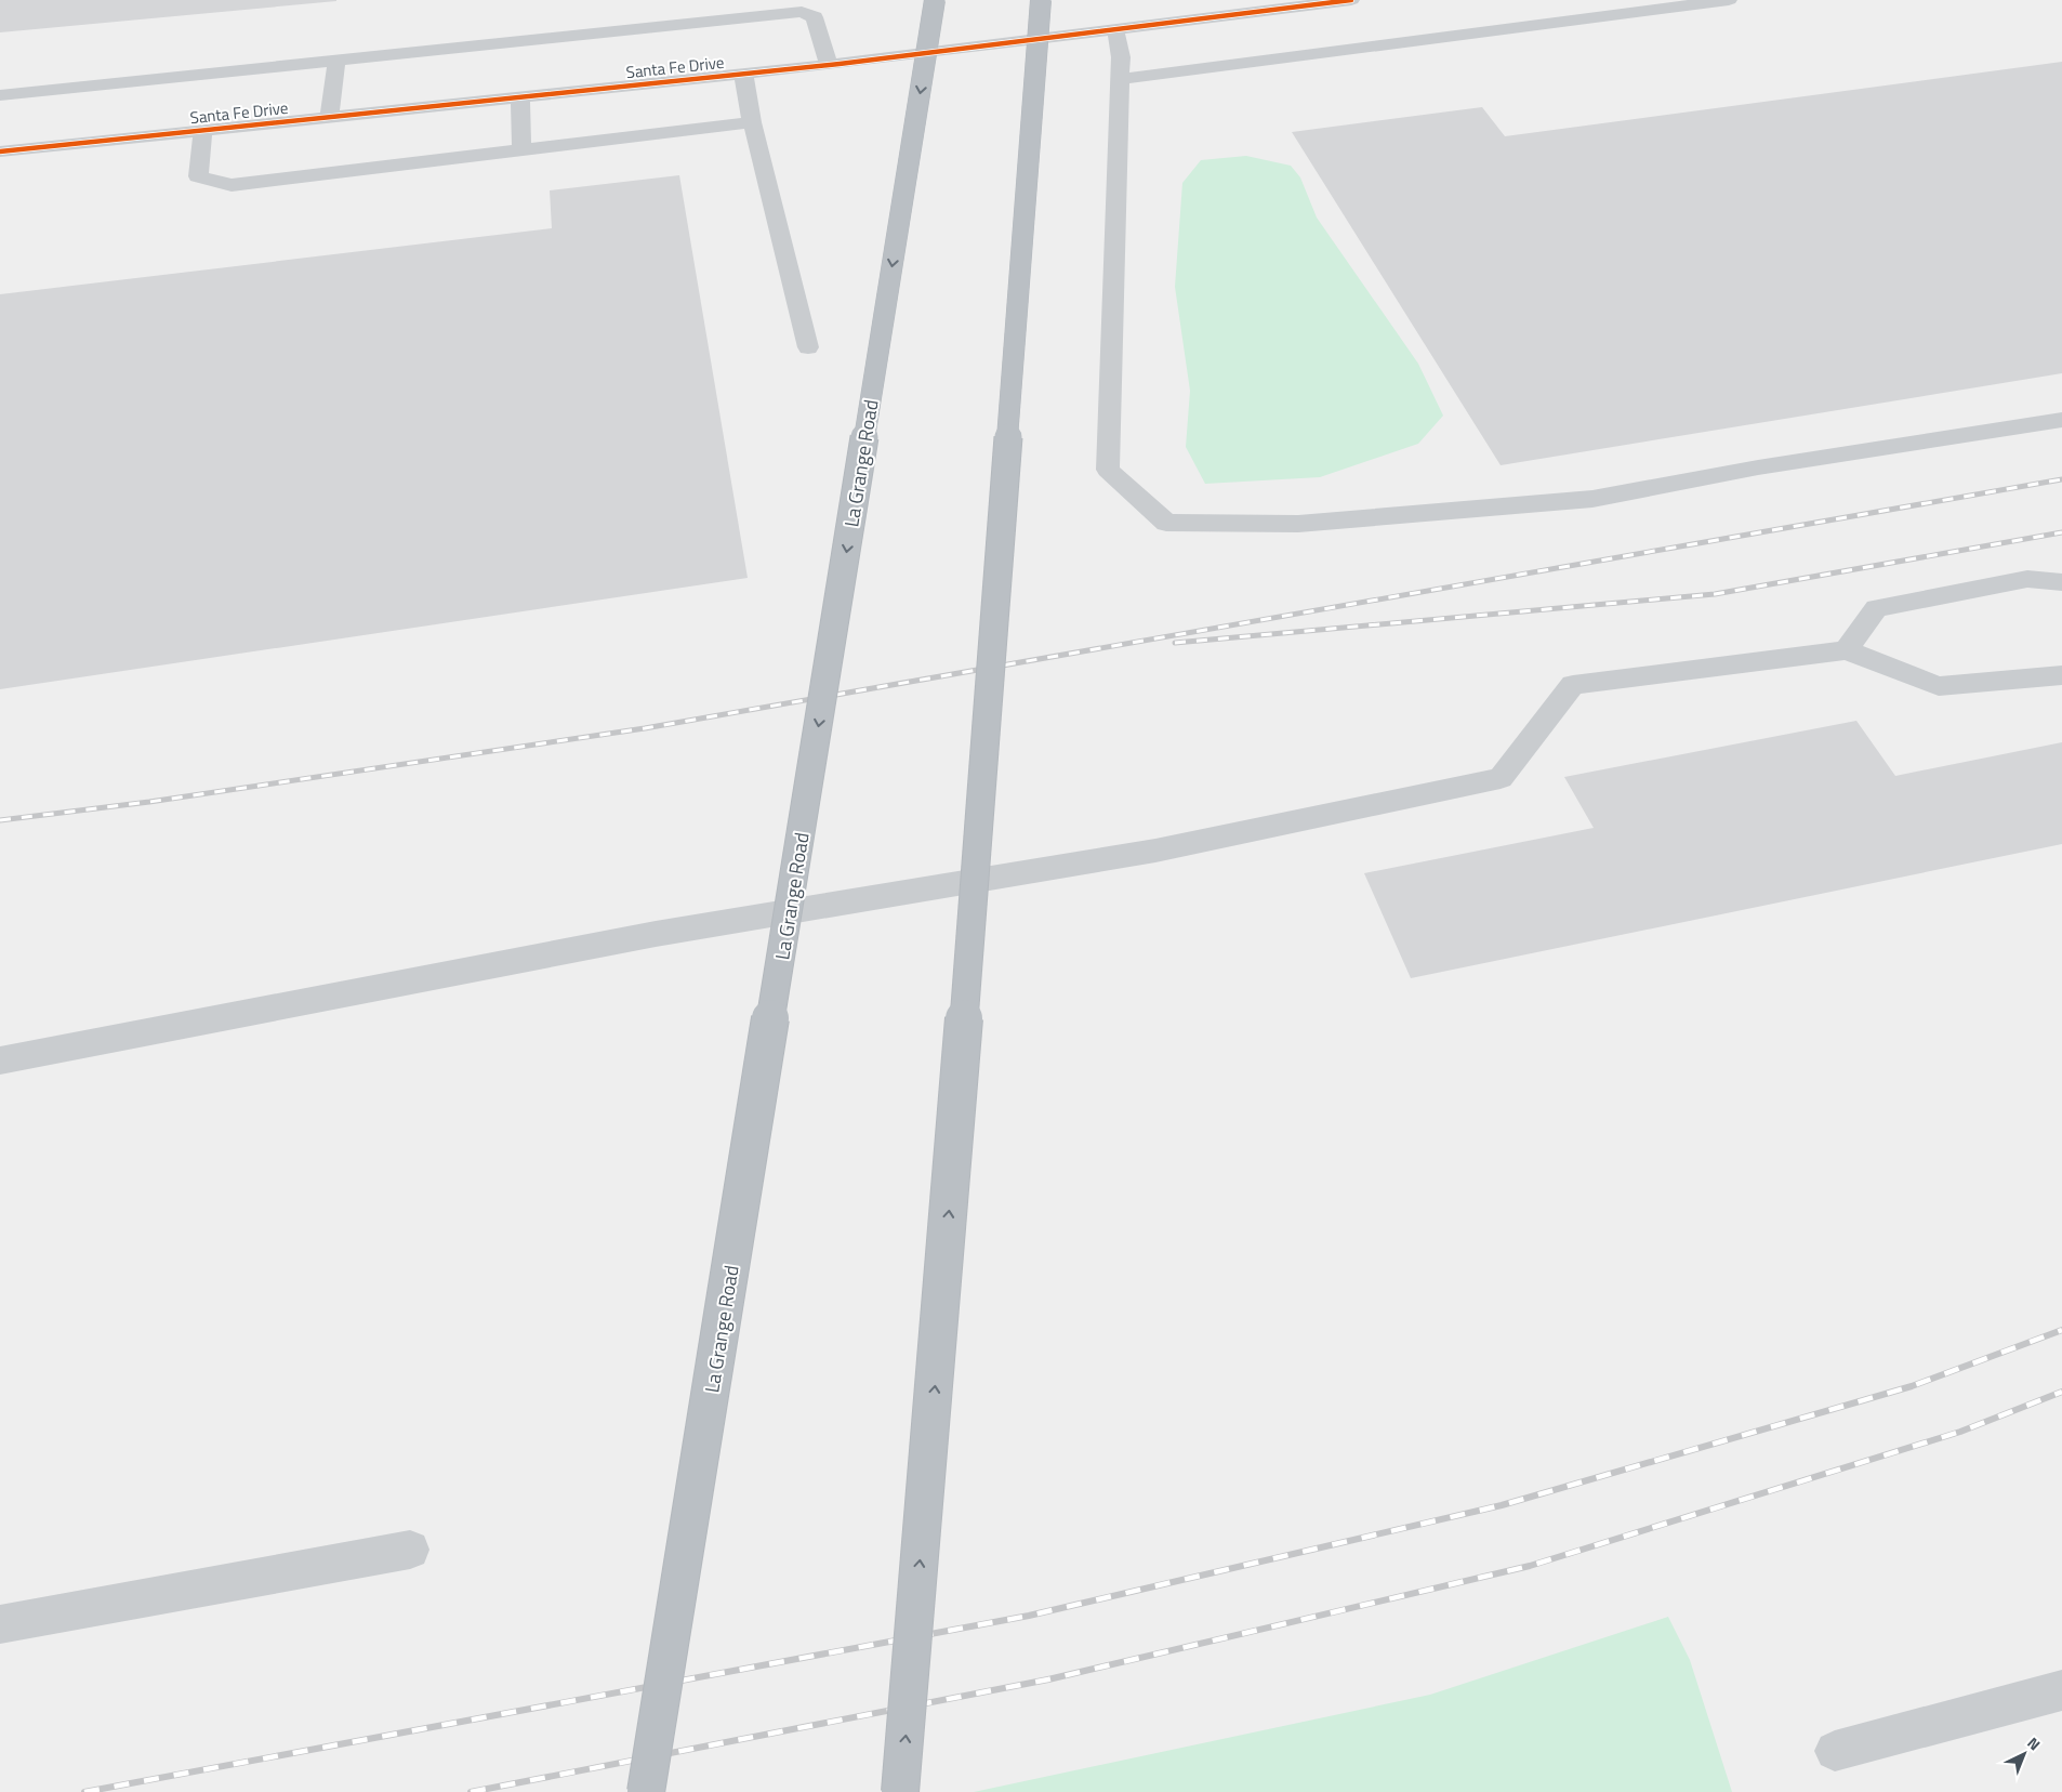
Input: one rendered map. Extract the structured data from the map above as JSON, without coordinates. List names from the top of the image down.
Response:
{
  "streets": {
    "highway": ["La Grange Road"],
    "street": ["Santa Fe Drive"]
  },
  "north": "top right"
}
